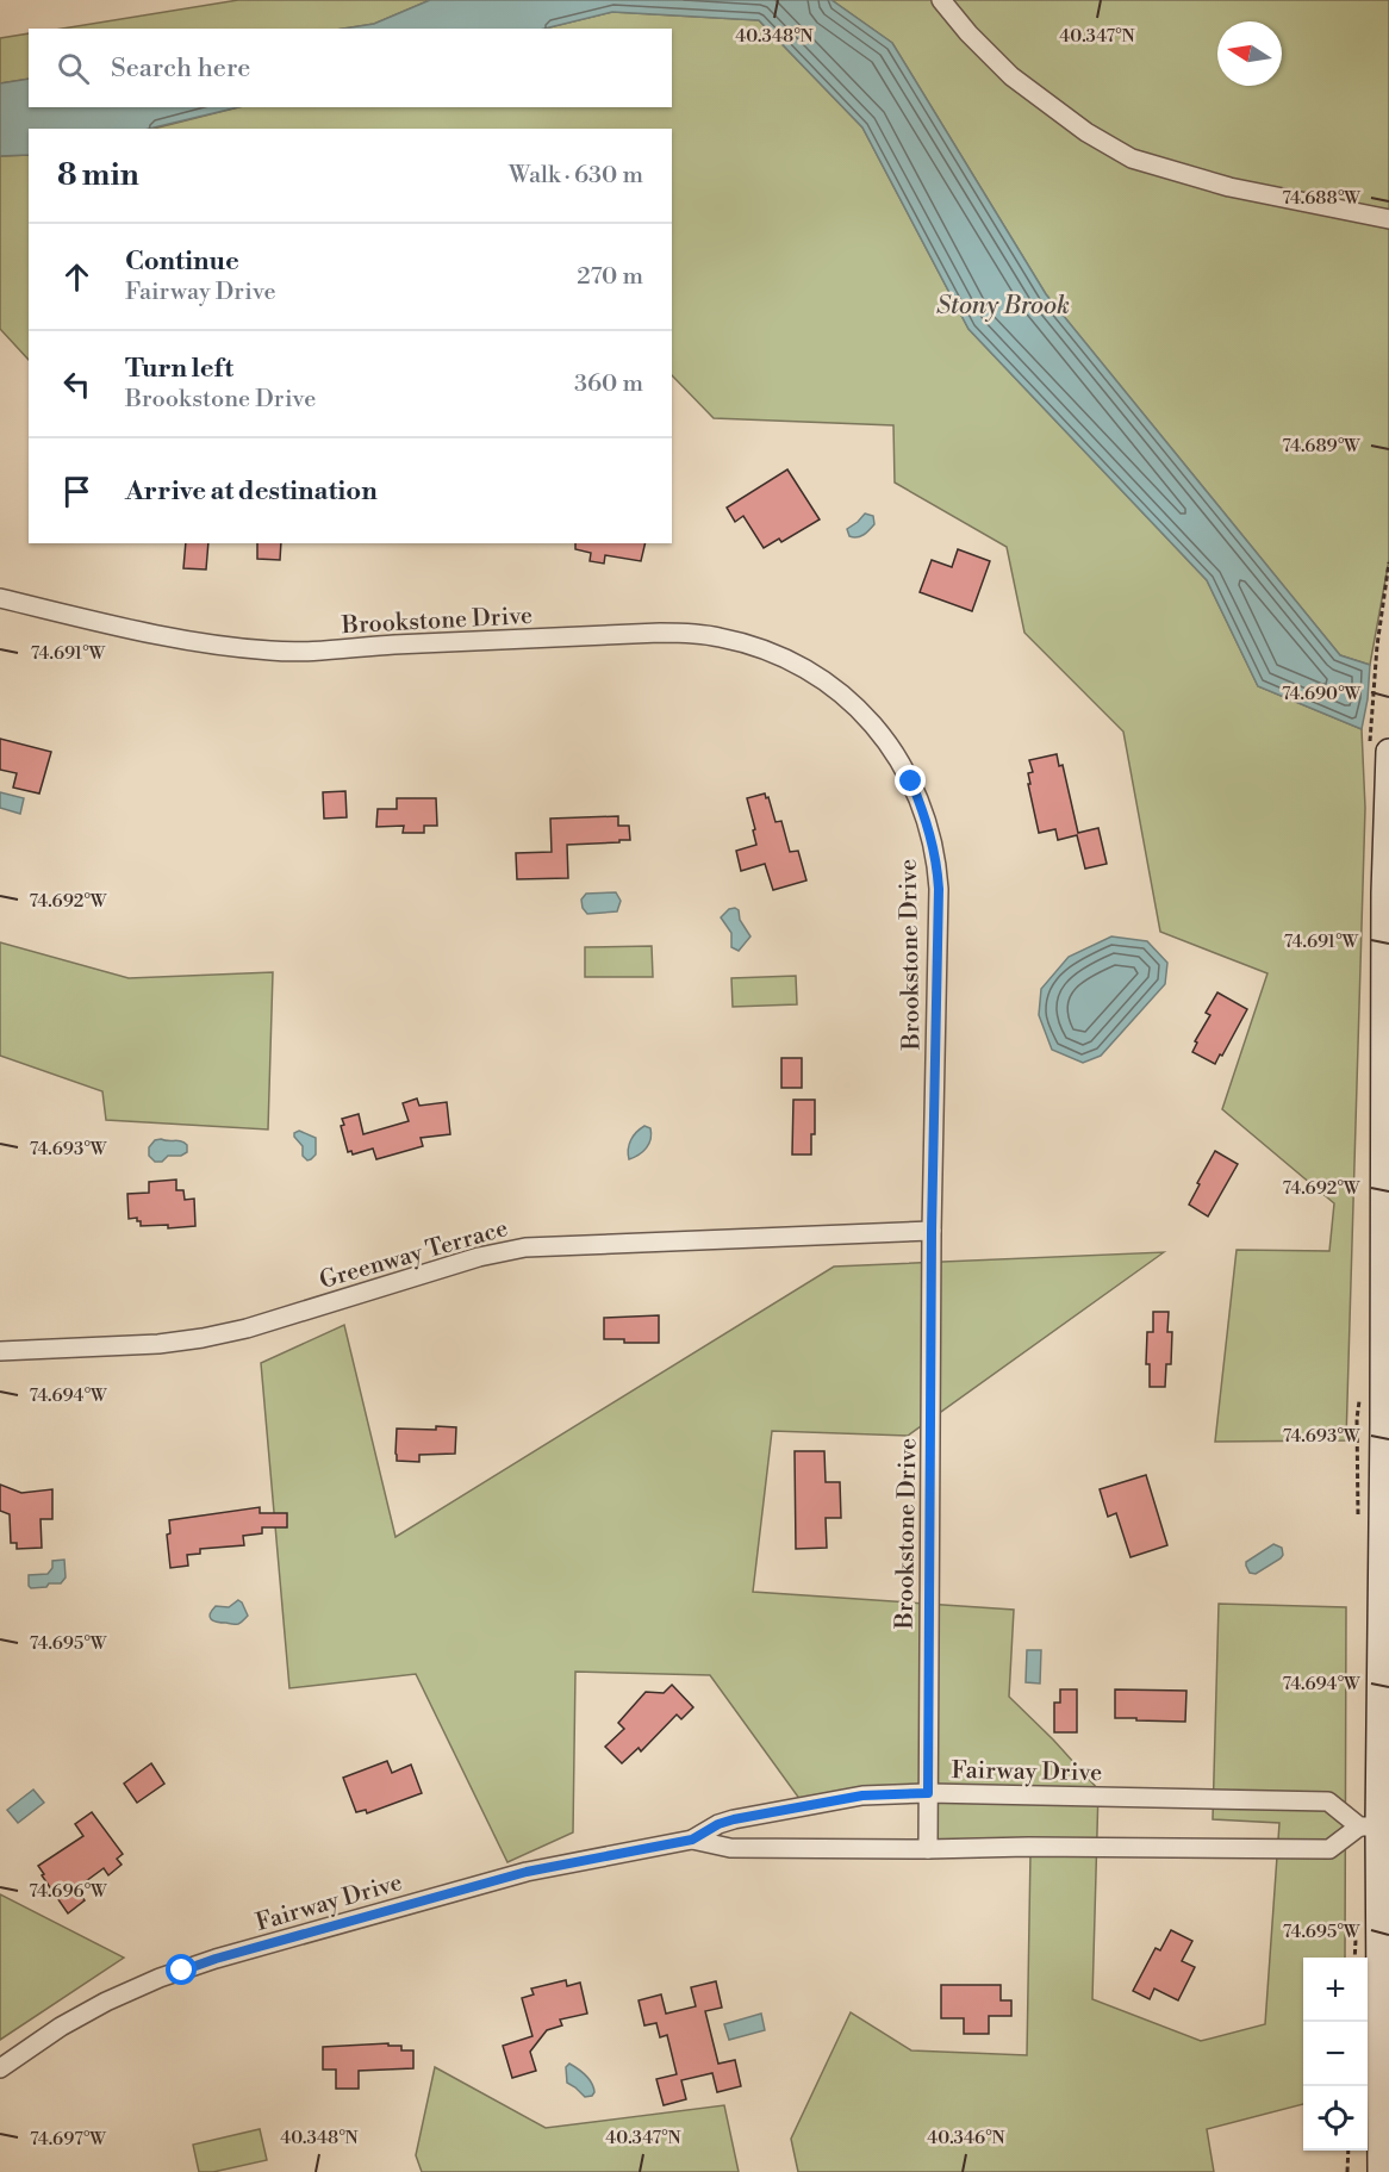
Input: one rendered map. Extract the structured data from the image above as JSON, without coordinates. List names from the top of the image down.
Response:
{
  "streets": {
    "street": ["Brookstone Drive", "Greenway Terrace", "Fairway Drive"]
  },
  "crossings": [
    ["Brookstone Drive", "Greenway Terrace"],
    ["Brookstone Drive", "Fairway Drive"]
  ],
  "water": ["Stony Brook"],
  "north": "left",
  "page": {
    "search": "Search here",
    "heading": ["8 min", "Walk · 630 m"],
    "list": [
      ["Continue", "Fairway Drive", "270 m"],
      ["Turn left", "Brookstone Drive", "360 m"],
      "Arrive at destination"
    ],
    "map_buttons": ["+", "−"]
  },
  "coordinates": [
    "40.348°N",
    "40.347°N",
    "74.688°W",
    "74.689°W",
    "74.691°W",
    "74.690°W",
    "74.692°W",
    "74.693°W",
    "74.694°W",
    "74.695°W",
    "74.696°W",
    "40.346°N",
    "74.697°W"
  ]
}
